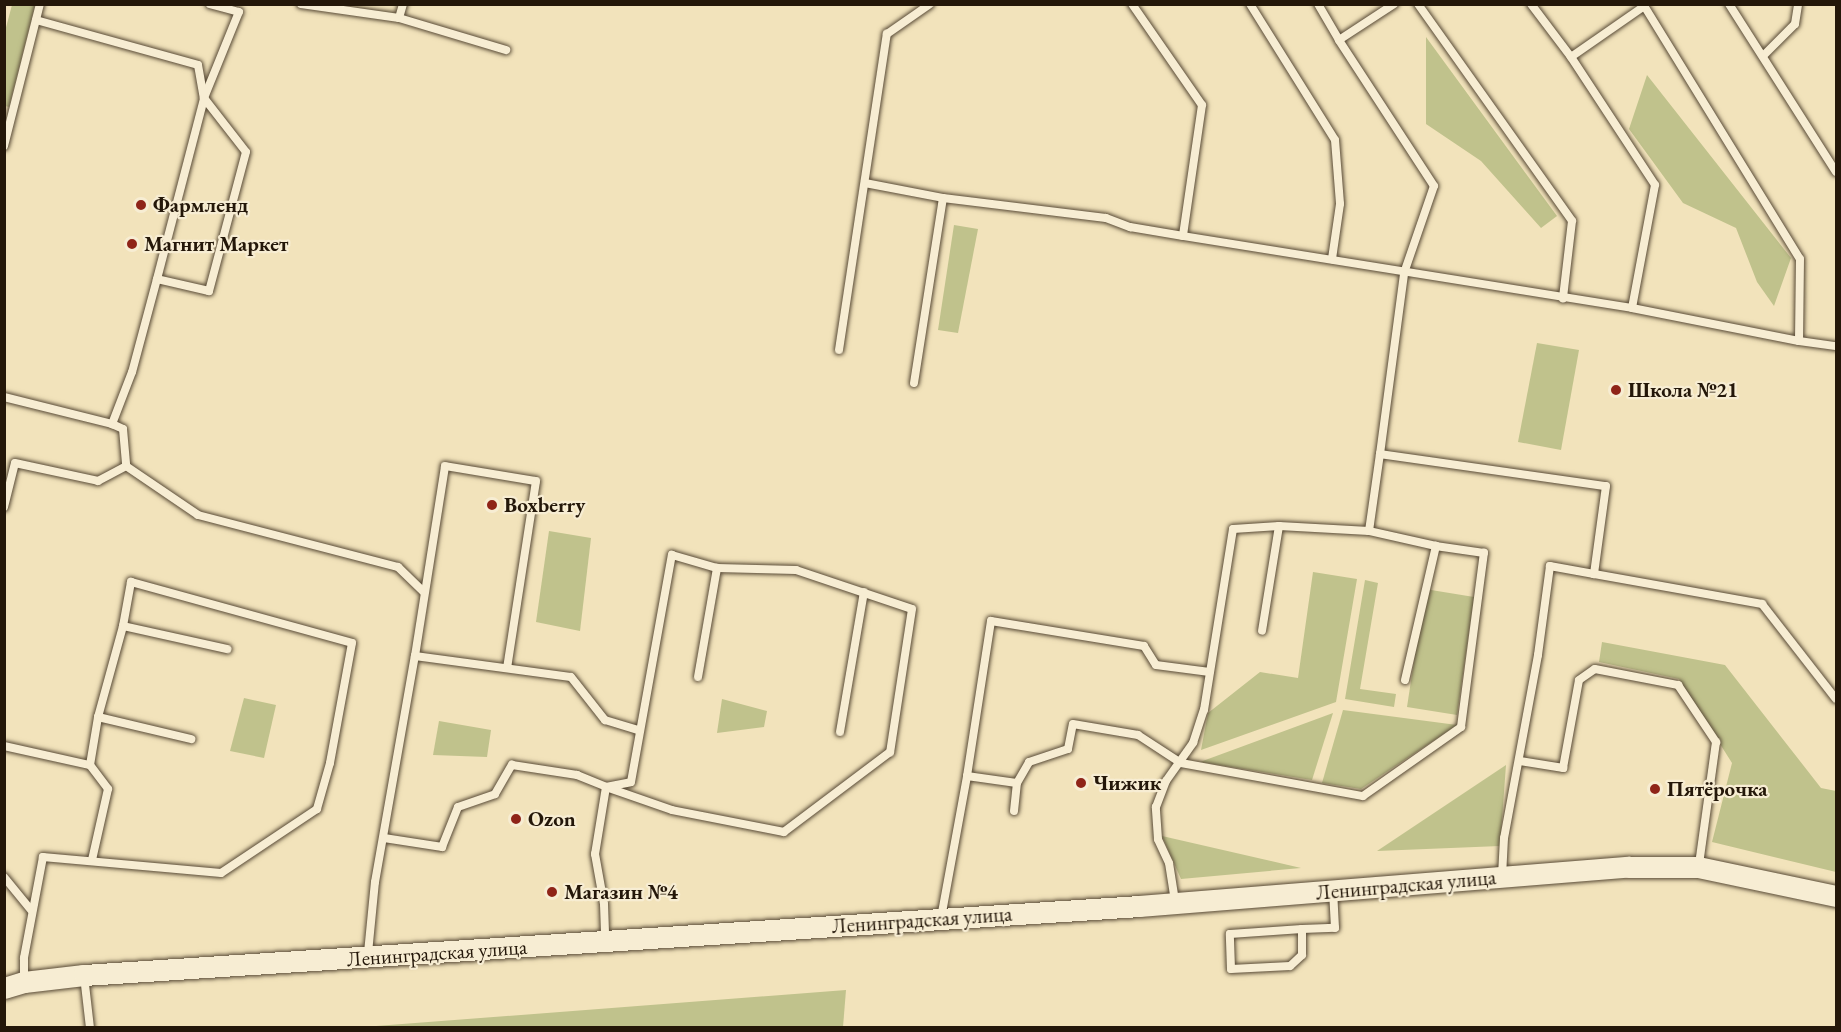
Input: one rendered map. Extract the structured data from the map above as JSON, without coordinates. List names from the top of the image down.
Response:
{
  "streets": {
    "street": ["Ленинградская улица"]
  },
  "places": [
    "Фармленд",
    "Магнит Маркет",
    "Школа №21",
    "Boxberry",
    "Чижик",
    "Пятёрочка",
    "Ozon",
    "Магазин №4"
  ]
}
